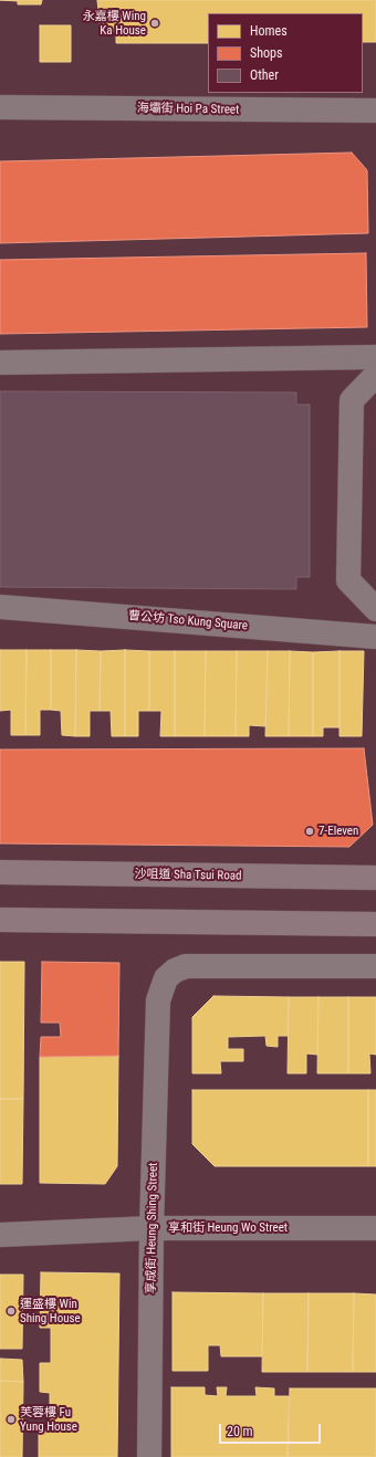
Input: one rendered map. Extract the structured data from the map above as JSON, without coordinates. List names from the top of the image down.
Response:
{
  "streets": {
    "main road": ["沙咀道 Sha Tsui Road"],
    "street": [
      "海壩街 Hoi Pa Street",
      "曹公坊 Tso Kung Square",
      "享成街 Heung Shing Street",
      "享和街 Heung Wo Street"
    ]
  },
  "crossings": [
    ["享成街 Heung Shing Street", "享和街 Heung Wo Street"]
  ],
  "places": [
    "永嘉樓 Wing Ka House",
    "7-Eleven",
    "運盛樓 Win Shing House",
    "芙蓉樓 Fu Yung House"
  ],
  "legend": ["Homes", "Shops", "Other"],
  "scale_bar": "20 m"
}
